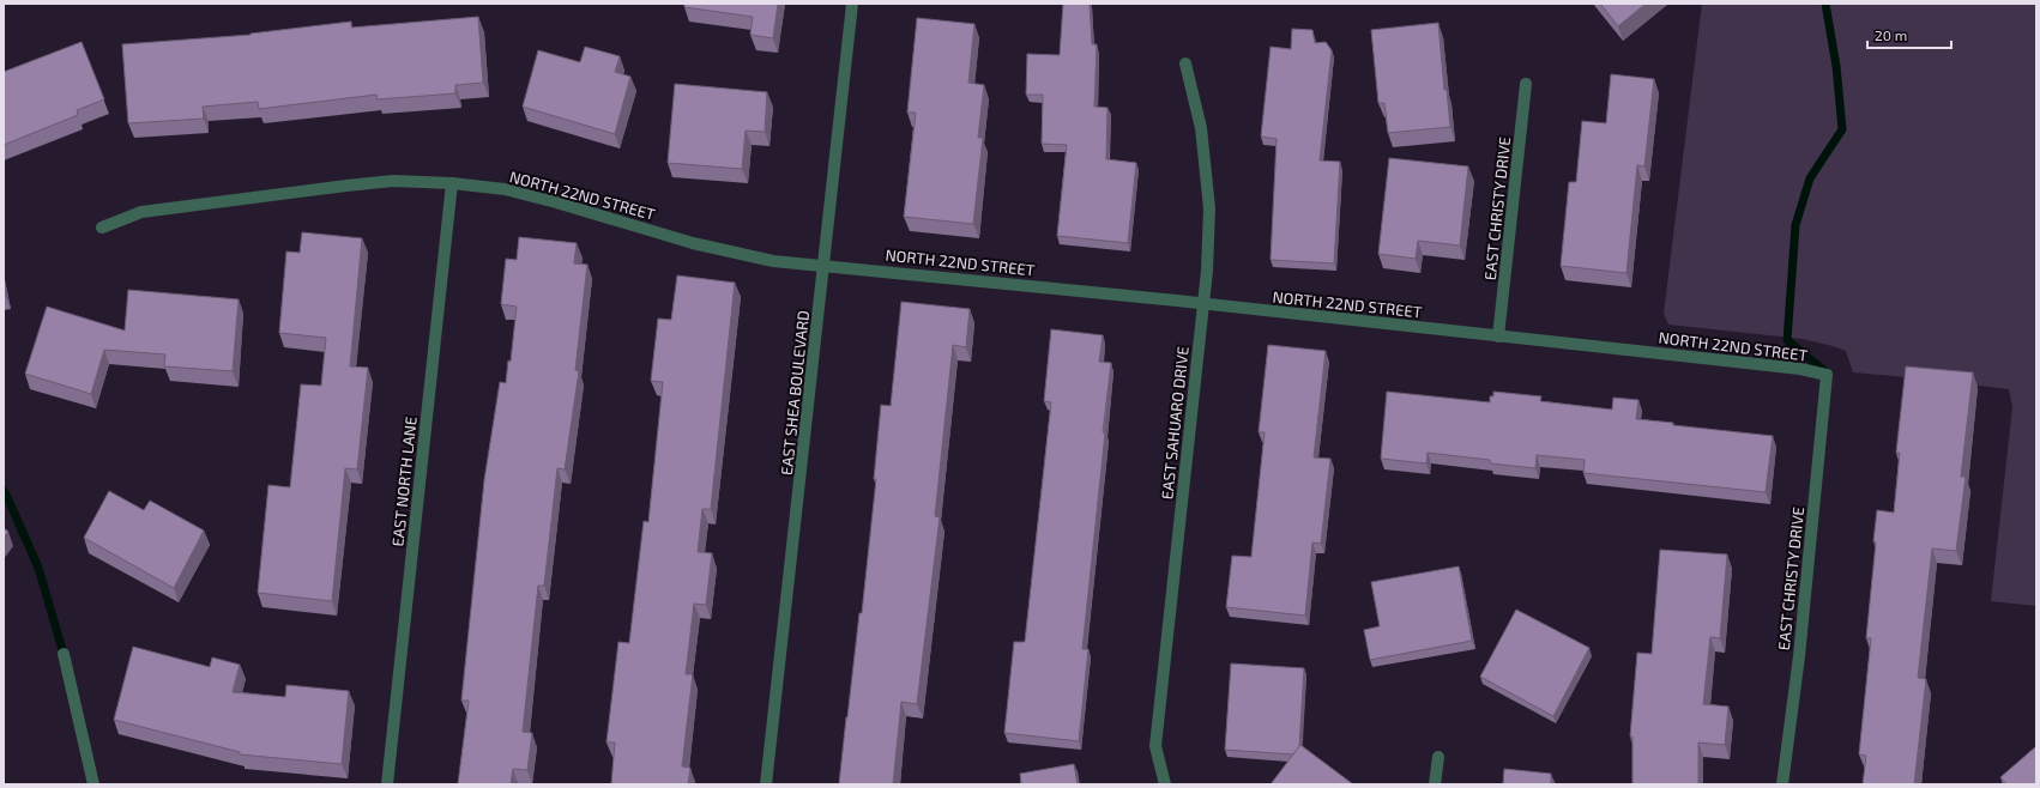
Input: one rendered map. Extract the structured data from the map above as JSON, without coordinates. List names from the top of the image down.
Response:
{
  "streets": {
    "street": [
      "NORTH 22ND STREET",
      "EAST CHRISTY DRIVE",
      "EAST SHEA BOULEVARD",
      "EAST SAHUARO DRIVE",
      "EAST NORTH LANE"
    ]
  },
  "crossings": [
    ["NORTH 22ND STREET", "EAST CHRISTY DRIVE"],
    ["NORTH 22ND STREET", "EAST SHEA BOULEVARD"],
    ["NORTH 22ND STREET", "EAST SAHUARO DRIVE"],
    ["NORTH 22ND STREET", "EAST NORTH LANE"]
  ],
  "scale_bar": "20 m"
}
